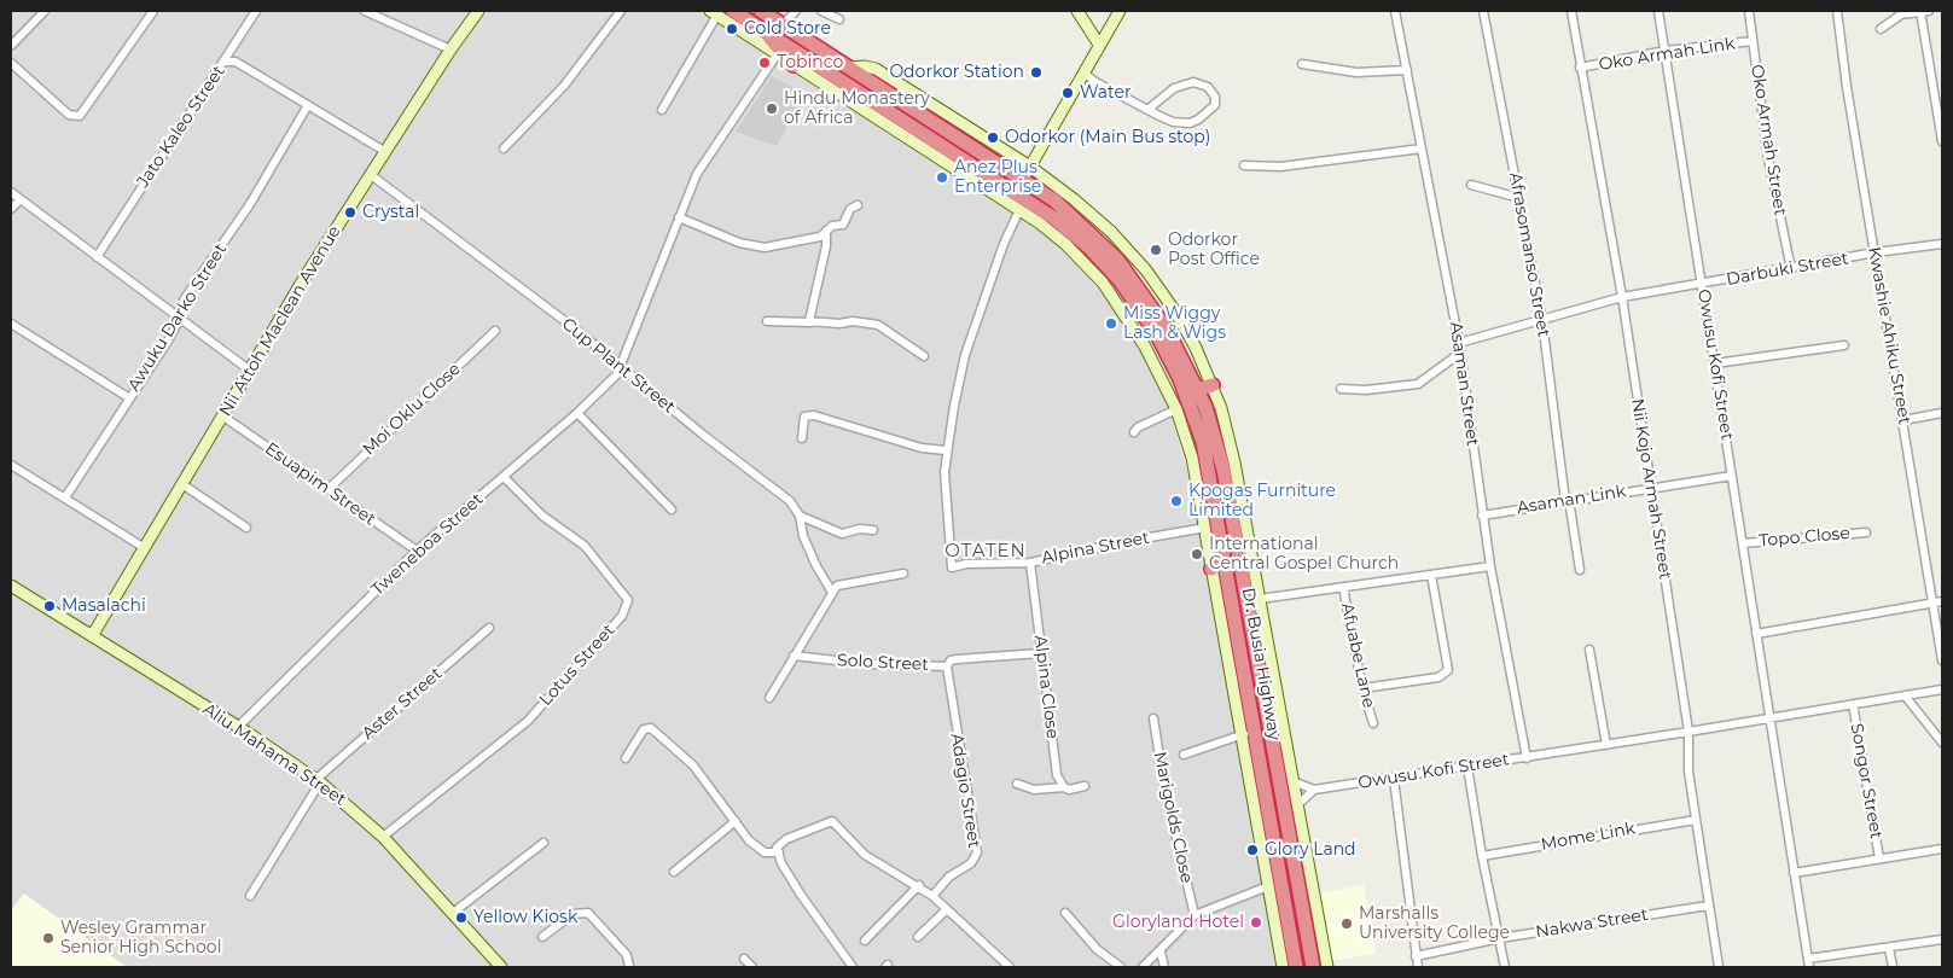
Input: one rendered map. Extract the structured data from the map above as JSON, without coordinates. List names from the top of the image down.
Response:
{
  "streets": {
    "highway": ["Dr. Busia Highway"],
    "street": [
      "Oko Armah Link",
      "Jato Kaleo Street",
      "Oko Armah Street",
      "Afrasomanso Street",
      "Darbuki Street",
      "Awuku Darko Street",
      "Nii Attoh Maclean Avenue",
      "Kwashie Ahiku Street",
      "Owusu Kofi Street",
      "Cup Plant Street",
      "Asaman Street",
      "Moi Oklu Close",
      "Esuapim Street",
      "Nii Kojo Armah Street",
      "Asaman Link",
      "Topo Close",
      "Tweneboa Street",
      "Alpina Street",
      "Afuabe Lane",
      "Solo Street",
      "Lotus Street",
      "Alpina Close",
      "Aster Street",
      "Aliu Mahama Street",
      "Songor Street",
      "Adagio Street",
      "Marigolds Close",
      "Mome Link",
      "Nakwa Street"
    ]
  },
  "crossings": [
    ["Oko Armah Link", "Oko Armah Street"],
    ["Oko Armah Link", "Owusu Kofi Street"],
    ["Oko Armah Link", "Nii Kojo Armah Street"],
    ["Jato Kaleo Street", "Awuku Darko Street"],
    ["Jato Kaleo Street", "Nii Attoh Maclean Avenue"],
    ["Oko Armah Street", "Darbuki Street"],
    ["Afrasomanso Street", "Darbuki Street"],
    ["Afrasomanso Street", "Asaman Link"],
    ["Darbuki Street", "Kwashie Ahiku Street"],
    ["Darbuki Street", "Owusu Kofi Street"],
    ["Darbuki Street", "Asaman Street"],
    ["Darbuki Street", "Nii Kojo Armah Street"],
    ["Nii Attoh Maclean Avenue", "Cup Plant Street"],
    ["Nii Attoh Maclean Avenue", "Esuapim Street"],
    ["Nii Attoh Maclean Avenue", "Aliu Mahama Street"],
    ["Owusu Kofi Street", "Asaman Street"],
    ["Owusu Kofi Street", "Nii Kojo Armah Street"],
    ["Owusu Kofi Street", "Asaman Link"],
    ["Owusu Kofi Street", "Topo Close"],
    ["Owusu Kofi Street", "Dr. Busia Highway"],
    ["Owusu Kofi Street", "Songor Street"],
    ["Cup Plant Street", "Tweneboa Street"],
    ["Asaman Street", "Asaman Link"],
    ["Moi Oklu Close", "Esuapim Street"],
    ["Esuapim Street", "Tweneboa Street"],
    ["Nii Kojo Armah Street", "Asaman Link"],
    ["Nii Kojo Armah Street", "Mome Link"],
    ["Nii Kojo Armah Street", "Nakwa Street"],
    ["Tweneboa Street", "Lotus Street"],
    ["Tweneboa Street", "Aliu Mahama Street"],
    ["Alpina Street", "Dr. Busia Highway"],
    ["Alpina Street", "Alpina Close"],
    ["Solo Street", "Alpina Close"],
    ["Solo Street", "Adagio Street"],
    ["Lotus Street", "Aliu Mahama Street"],
    ["Aster Street", "Aliu Mahama Street"]
  ],
  "districts": ["OTATEN"],
  "places": [
    "Cold Store",
    "Tobinco",
    "Odorkor Station",
    "Water",
    "Hindu Monastery of Africa",
    "Odorkor (Main Bus stop)",
    "Anez Plus Enterprise",
    "Crystal",
    "Odorkor Post Office",
    "Miss Wiggy Lash & Wigs",
    "Kpogas Furniture Limited",
    "International Central Gospel Church",
    "Masalachi",
    "Glory Land",
    "Yellow Kiosk",
    "Gloryland Hotel",
    "Marshalls University College",
    "Wesley Grammar Senior High School"
  ]
}
